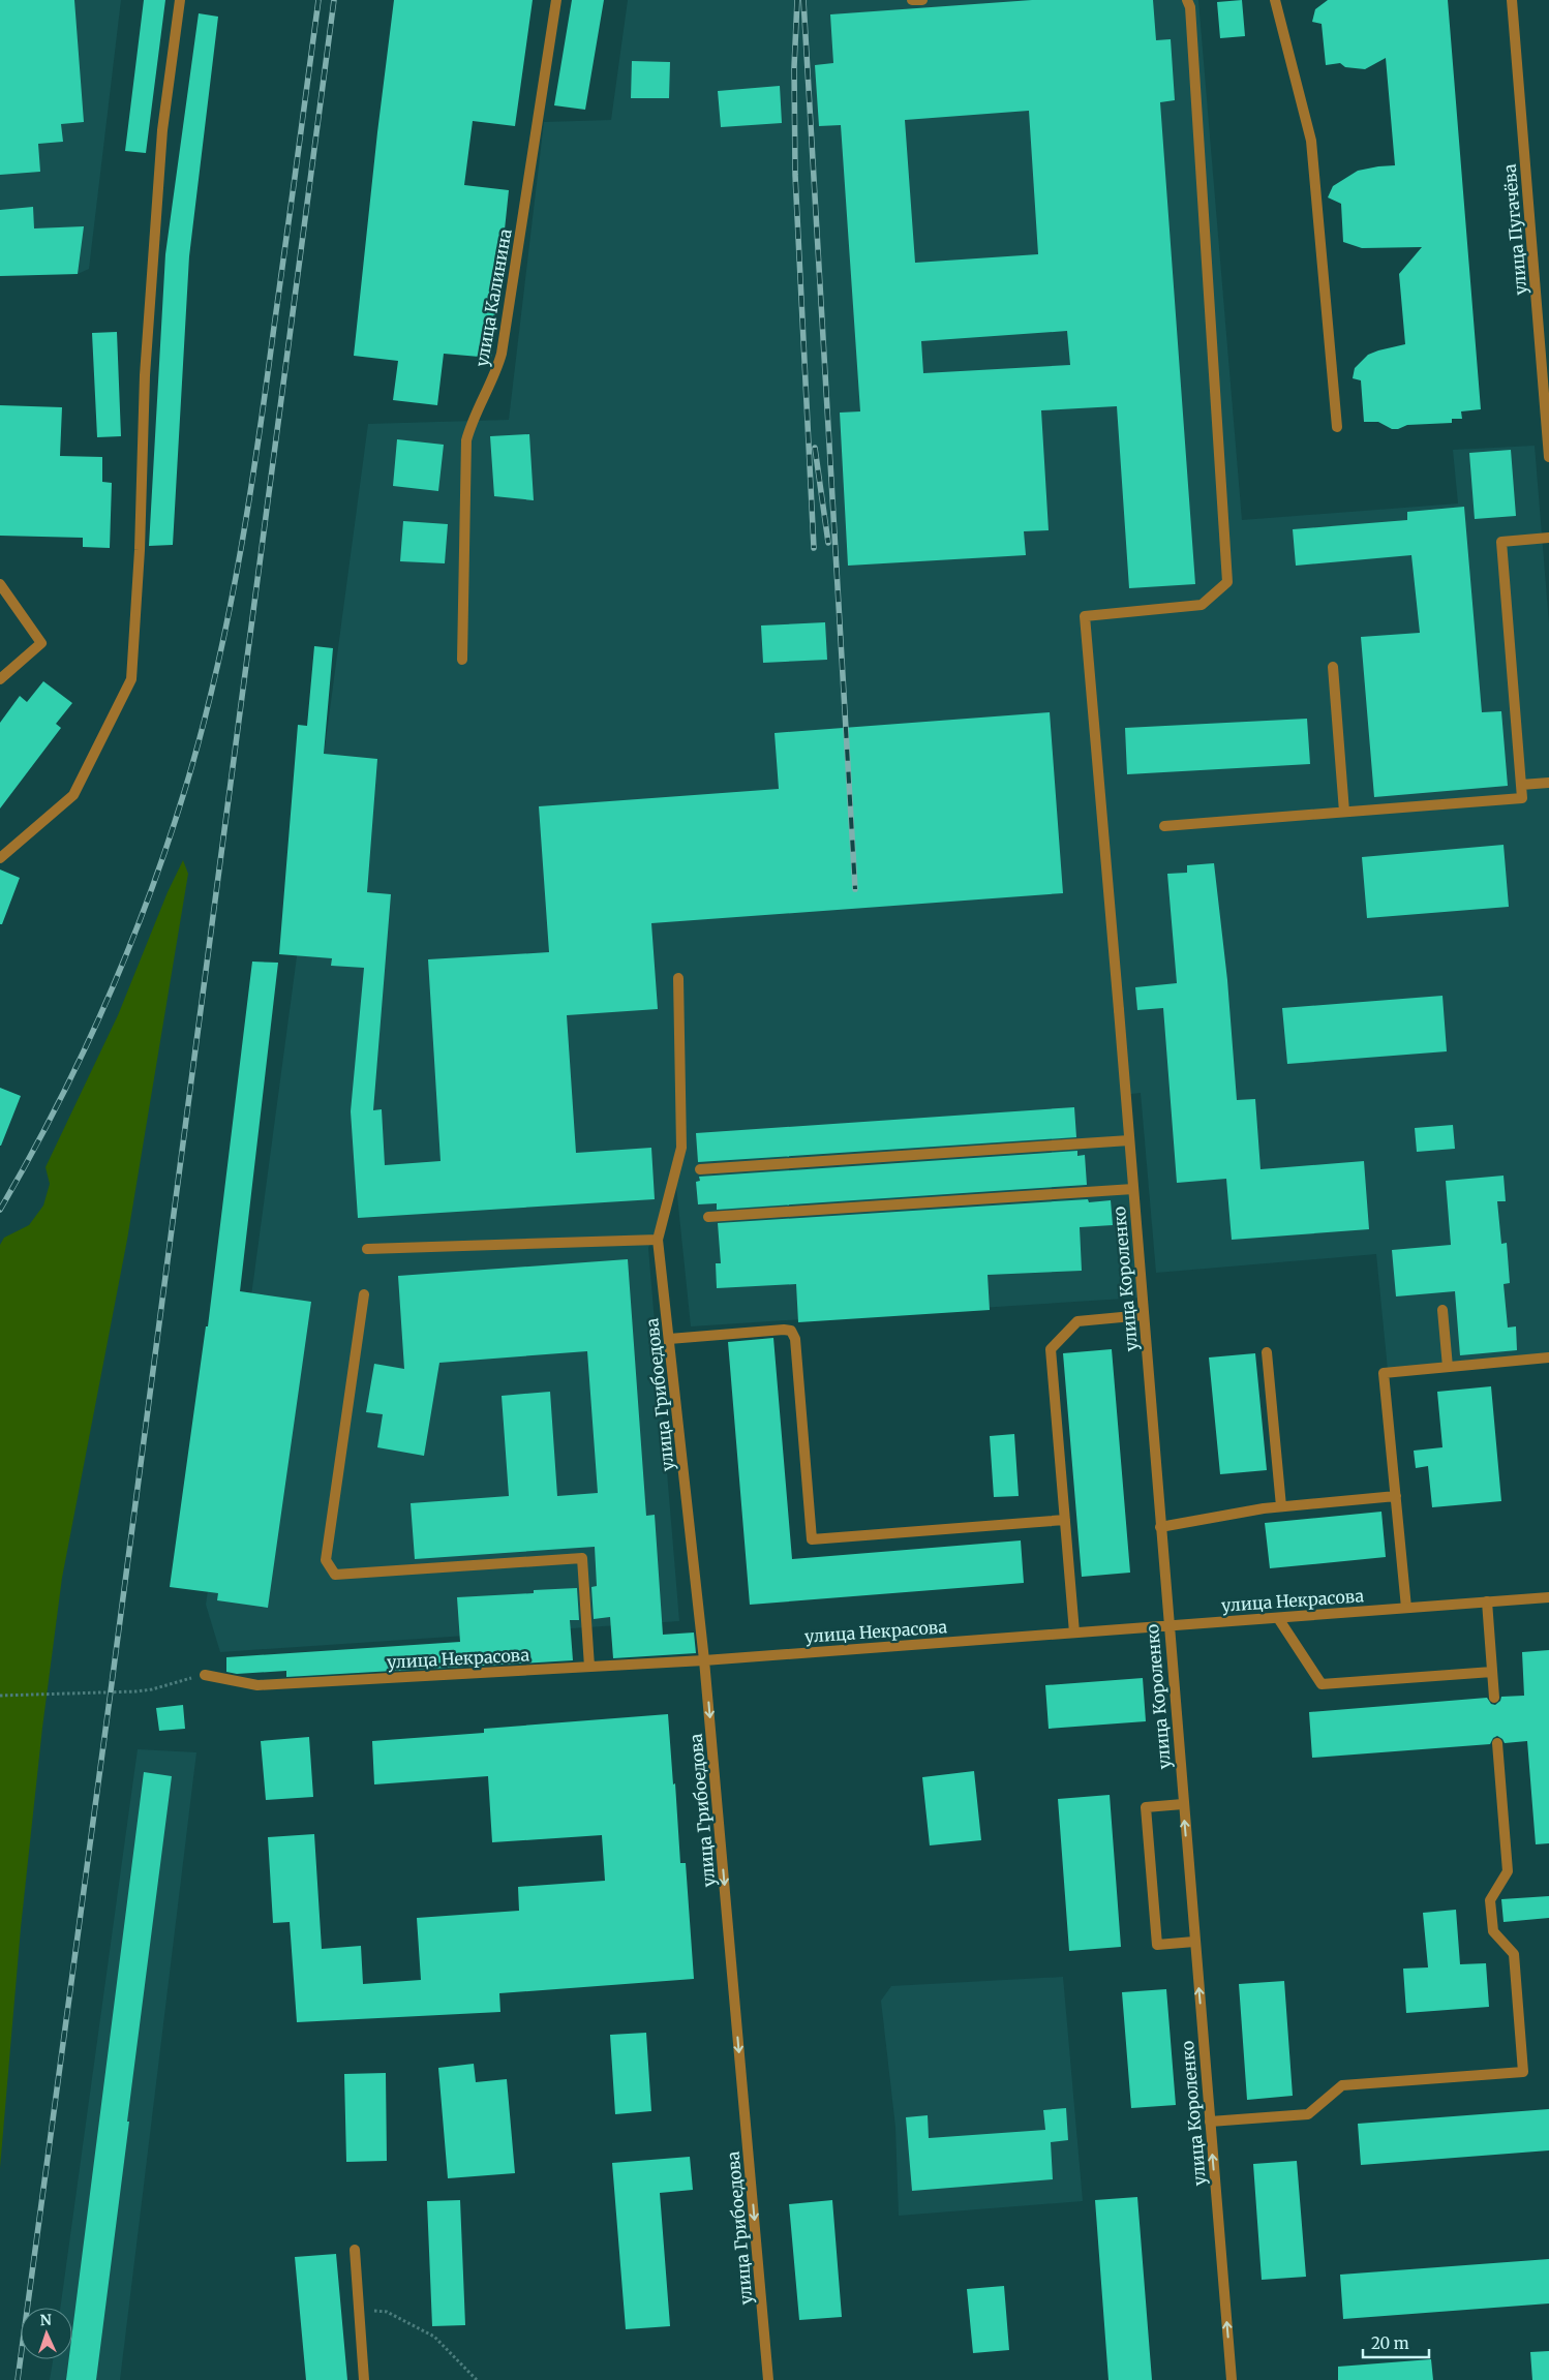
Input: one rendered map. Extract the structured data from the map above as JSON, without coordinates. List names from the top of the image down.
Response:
{
  "streets": {
    "street": [
      "улица Пугачёва",
      "улица Калинина",
      "улица Короленко",
      "улица Грибоедова",
      "улица Некрасова"
    ]
  },
  "crossings": [
    ["улица Короленко", "улица Некрасова"],
    ["улица Грибоедова", "улица Некрасова"]
  ],
  "one_way": ["улица Грибоедова"],
  "scale_bar": "20 m",
  "north": "top"
}
